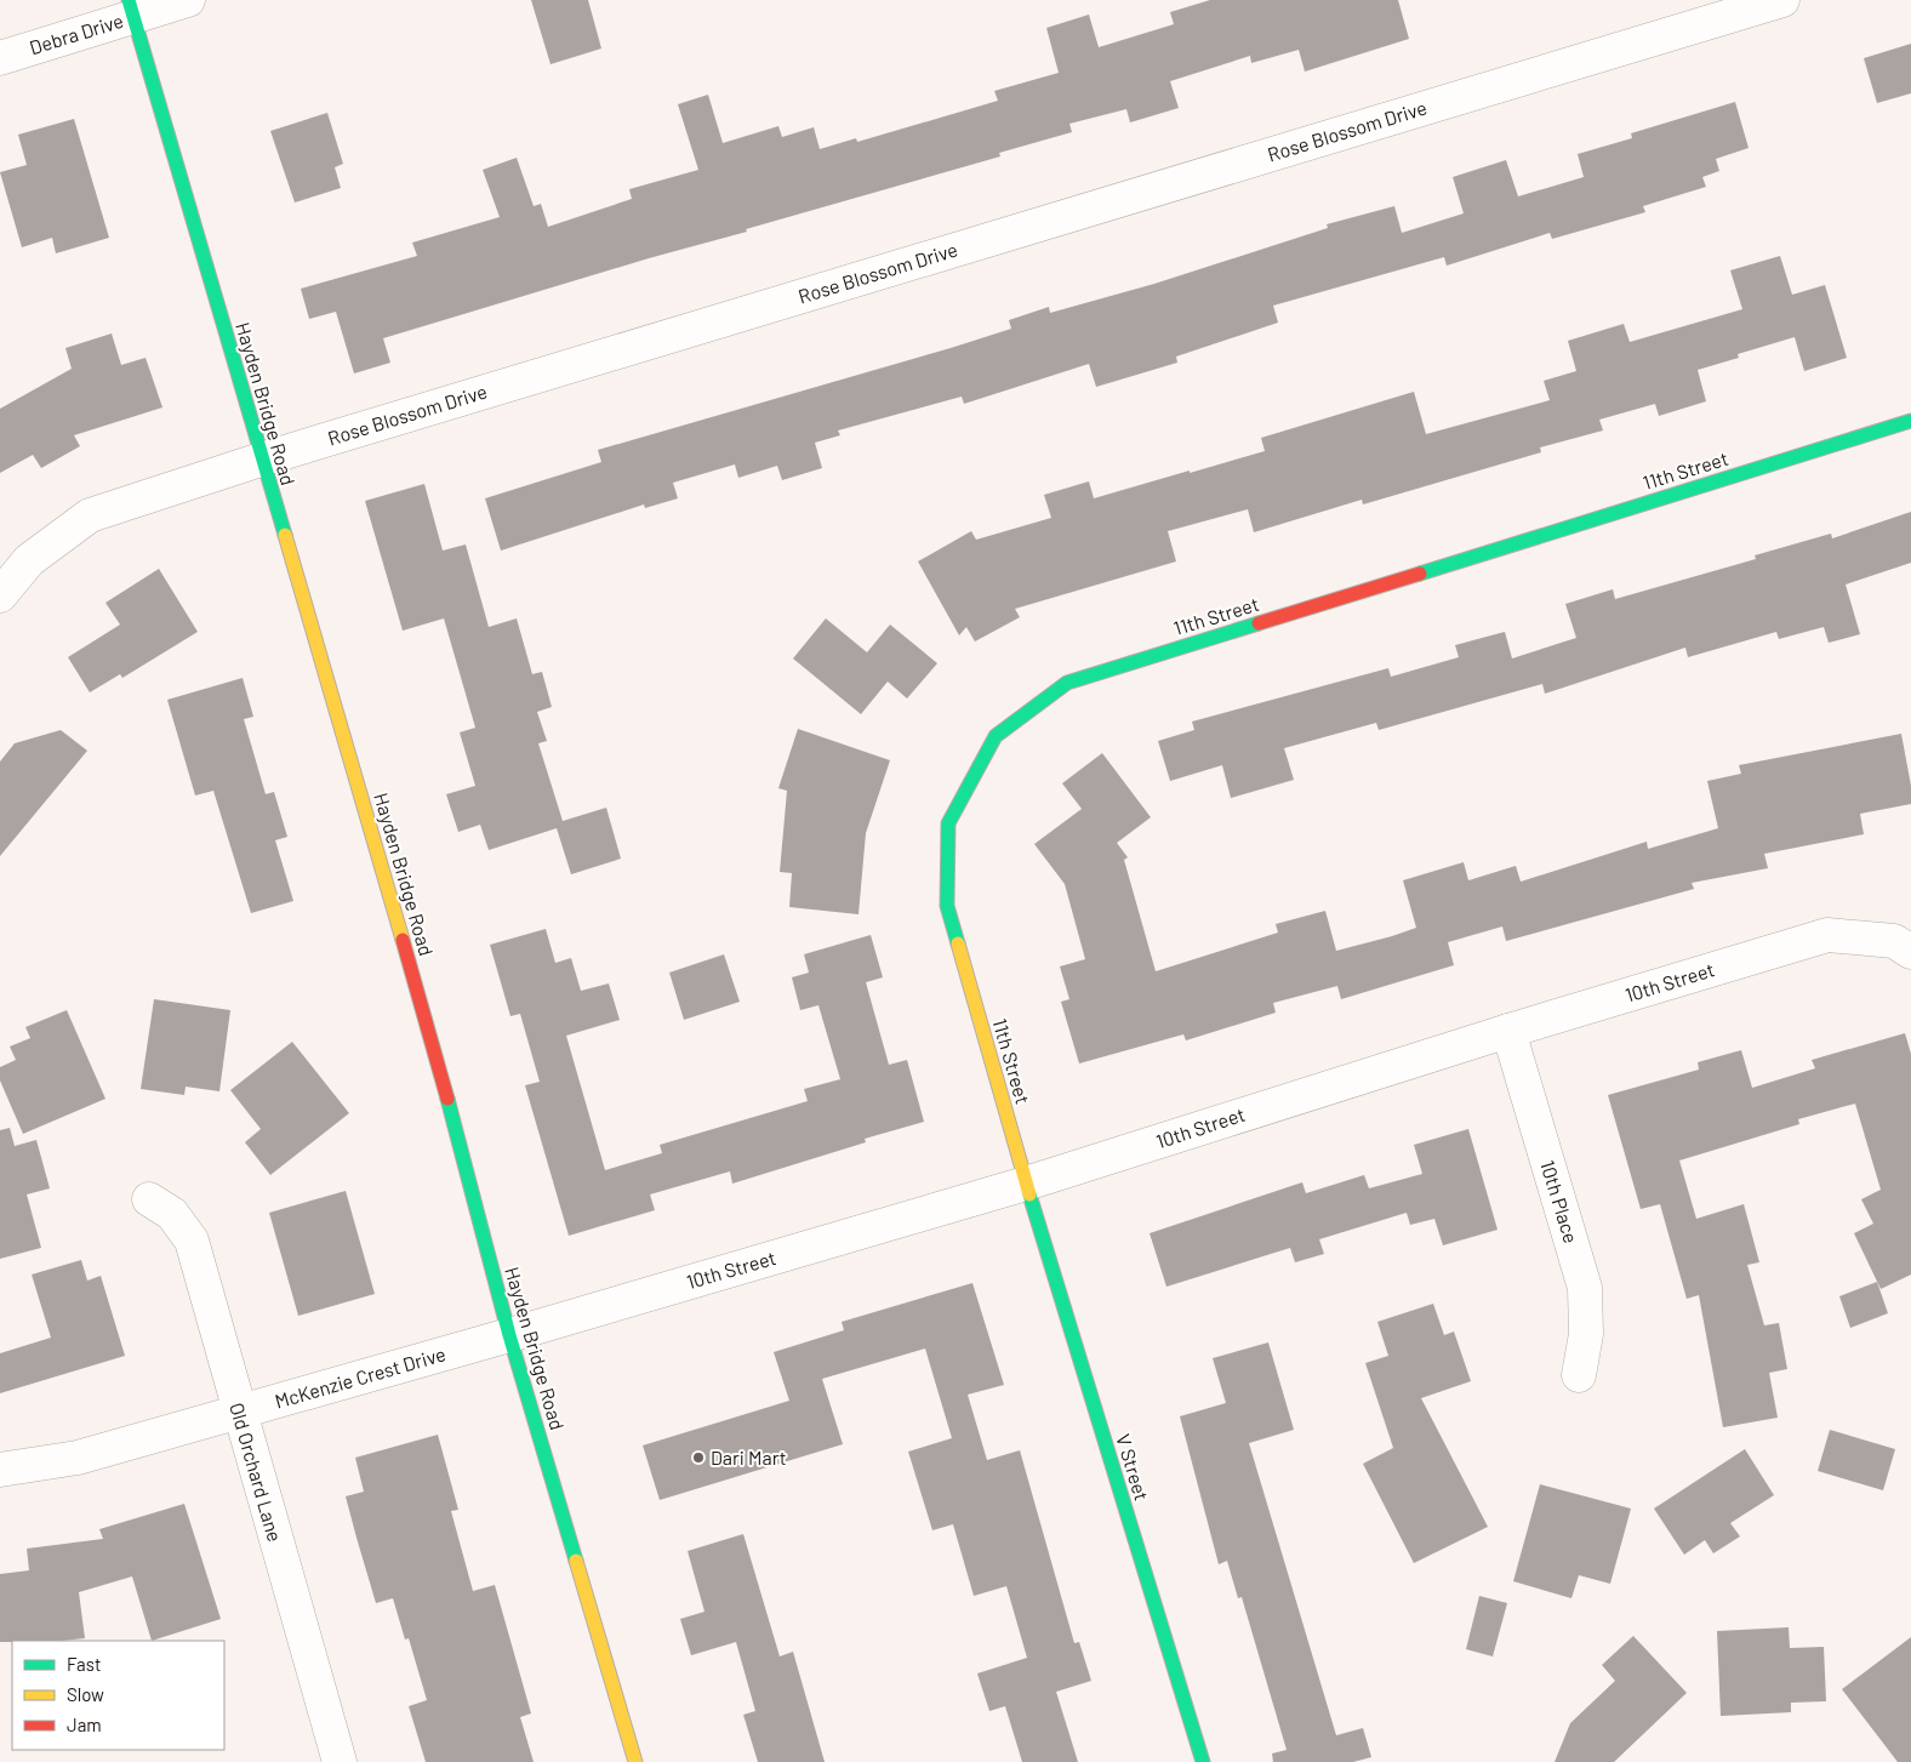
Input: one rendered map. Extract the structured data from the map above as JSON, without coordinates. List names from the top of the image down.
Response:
{
  "streets": {
    "street": [
      "Debra Drive",
      "Rose Blossom Drive",
      "Hayden Bridge Road",
      "11th Street",
      "10th Street",
      "10th Place",
      "McKenzie Crest Drive",
      "V Street",
      "Old Orchard Lane"
    ]
  },
  "crossings": [
    ["Debra Drive", "Hayden Bridge Road"],
    ["Rose Blossom Drive", "Hayden Bridge Road"],
    ["Hayden Bridge Road", "10th Street"],
    ["Hayden Bridge Road", "McKenzie Crest Drive"],
    ["11th Street", "10th Street"],
    ["11th Street", "V Street"],
    ["10th Street", "10th Place"],
    ["10th Street", "McKenzie Crest Drive"],
    ["10th Street", "V Street"],
    ["McKenzie Crest Drive", "Old Orchard Lane"]
  ],
  "places": ["Dari Mart"],
  "legend": ["Fast", "Slow", "Jam"]
}
